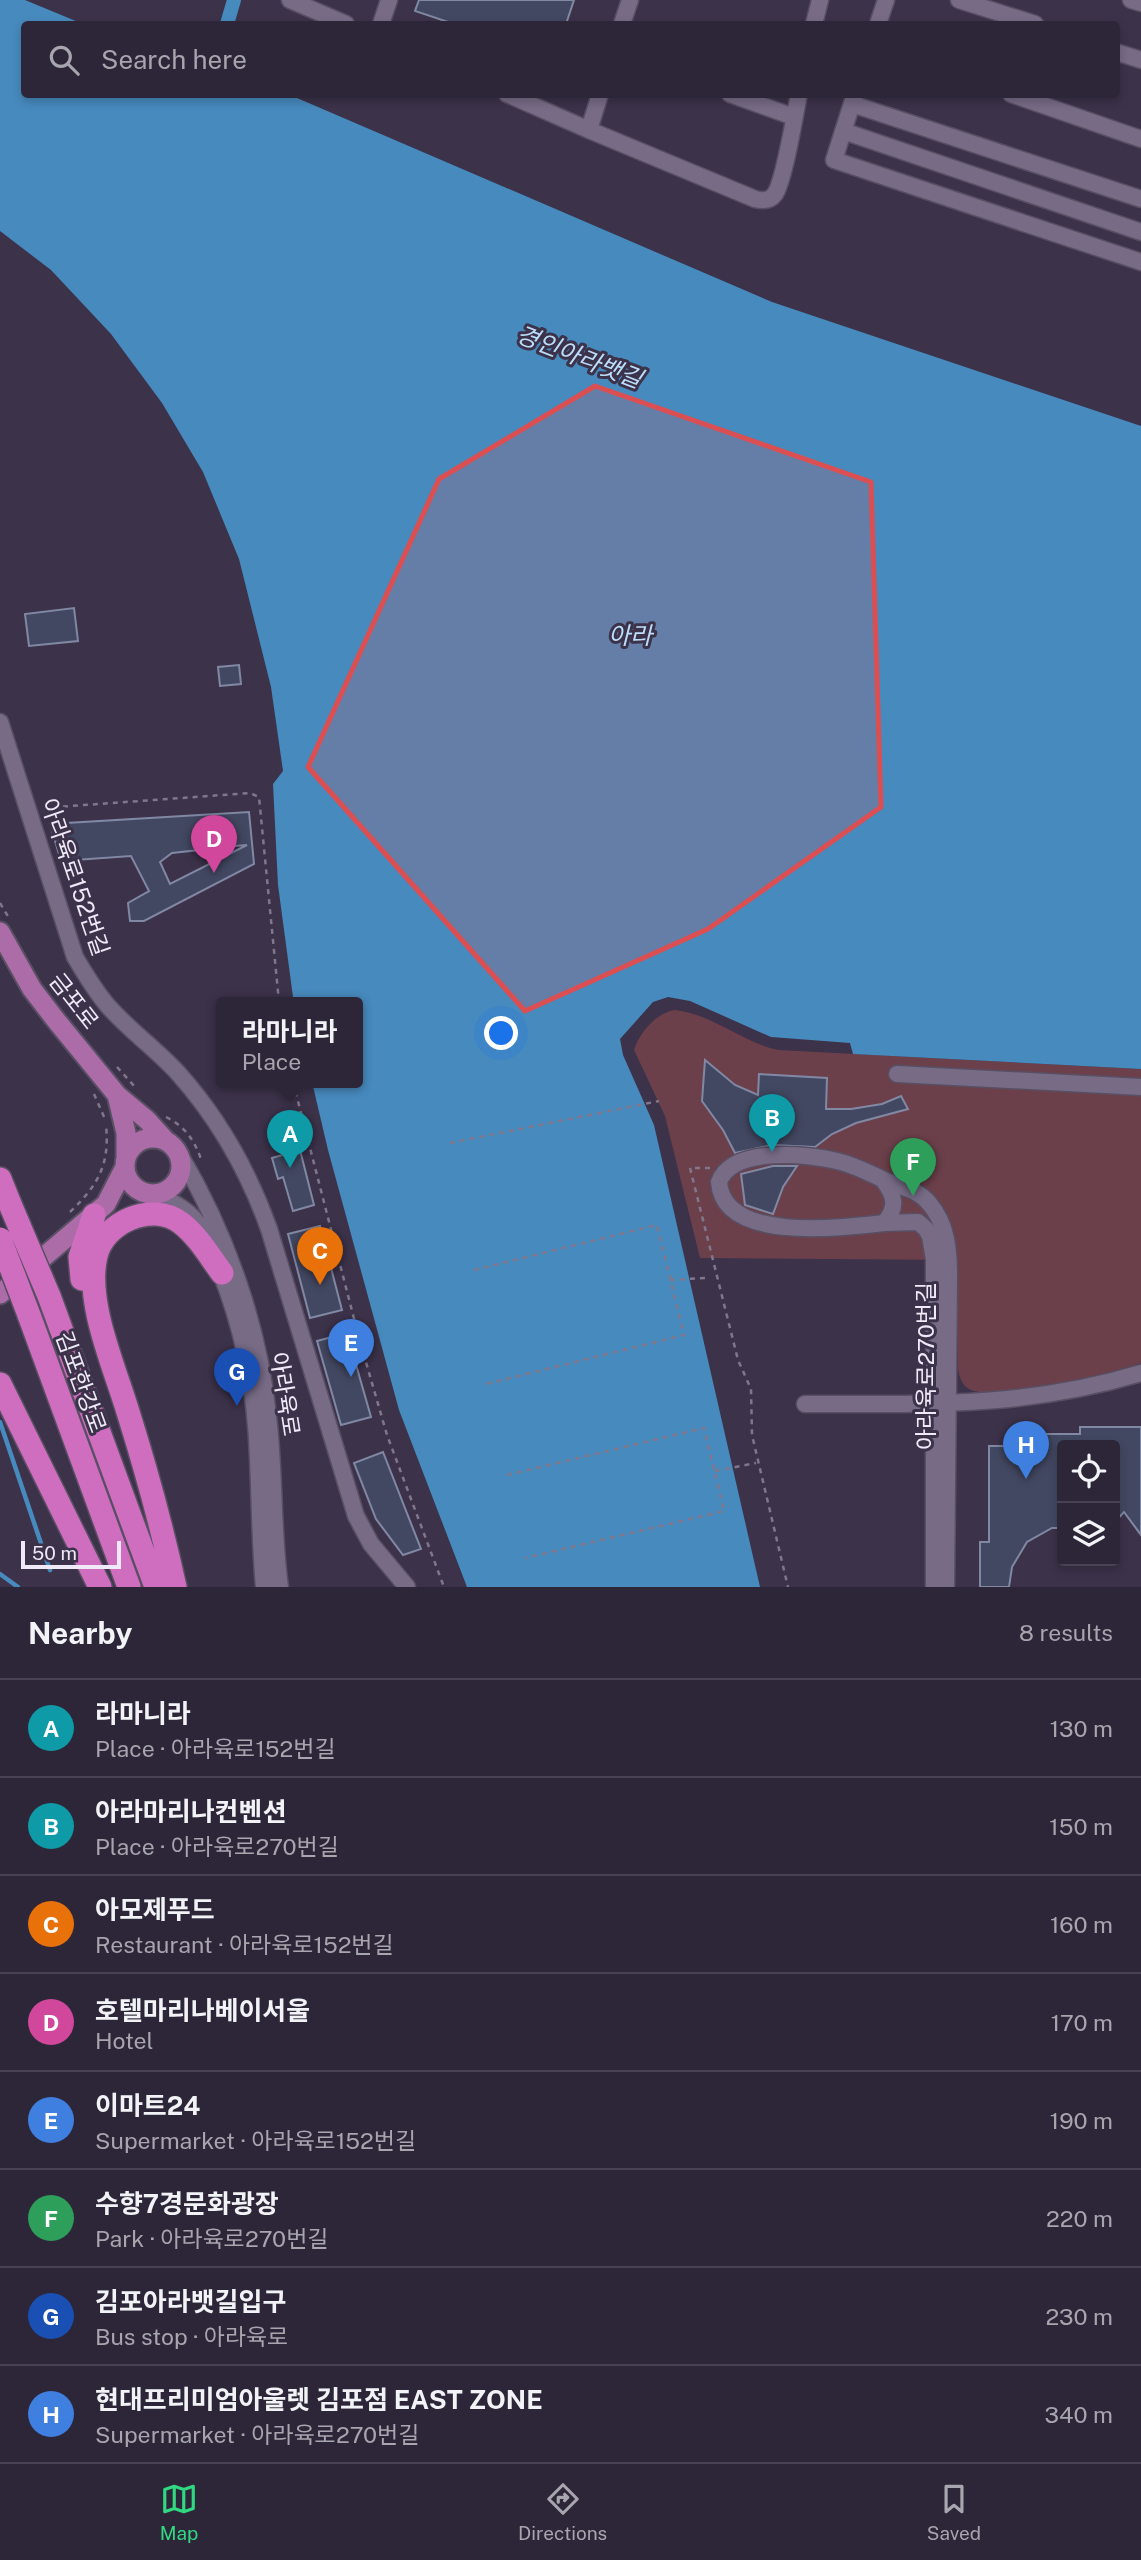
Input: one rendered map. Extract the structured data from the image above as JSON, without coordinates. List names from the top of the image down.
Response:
{
  "streets": {
    "highway": ["김포한강로"],
    "main road": ["금포로"],
    "street": ["아라육로152번길", "아라육로270번길", "아라육로"]
  },
  "water": ["경인아라뱃길", "아라"],
  "scale_bar": "50 m",
  "page": {
    "search": "Search here",
    "pins": [
      "D",
      "B",
      "A",
      "F",
      "C",
      "E",
      "G",
      "H"
    ],
    "popup": ["라마니라", "Place"],
    "scale": "50 m",
    "heading": ["Nearby", "8 results"],
    "list": [
      {
        "mark": "A",
        "name": "라마니라",
        "note": "Place · 아라육로152번길",
        "value": "130 m"
      },
      {
        "mark": "B",
        "name": "아라마리나컨벤션",
        "note": "Place · 아라육로270번길",
        "value": "150 m"
      },
      {
        "mark": "C",
        "name": "아모제푸드",
        "note": "Restaurant · 아라육로152번길",
        "value": "160 m"
      },
      {
        "mark": "D",
        "name": "호텔마리나베이서울",
        "note": "Hotel",
        "value": "170 m"
      },
      {
        "mark": "E",
        "name": "이마트24",
        "note": "Supermarket · 아라육로152번길",
        "value": "190 m"
      },
      {
        "mark": "F",
        "name": "수향7경문화광장",
        "note": "Park · 아라육로270번길",
        "value": "220 m"
      },
      {
        "mark": "G",
        "name": "김포아라뱃길입구",
        "note": "Bus stop · 아라육로",
        "value": "230 m"
      },
      {
        "mark": "H",
        "name": "현대프리미엄아울렛 김포점 EAST ZONE",
        "note": "Supermarket · 아라육로270번길",
        "value": "340 m"
      }
    ],
    "nav": ["Map", "Directions", "Saved"]
  }
}
